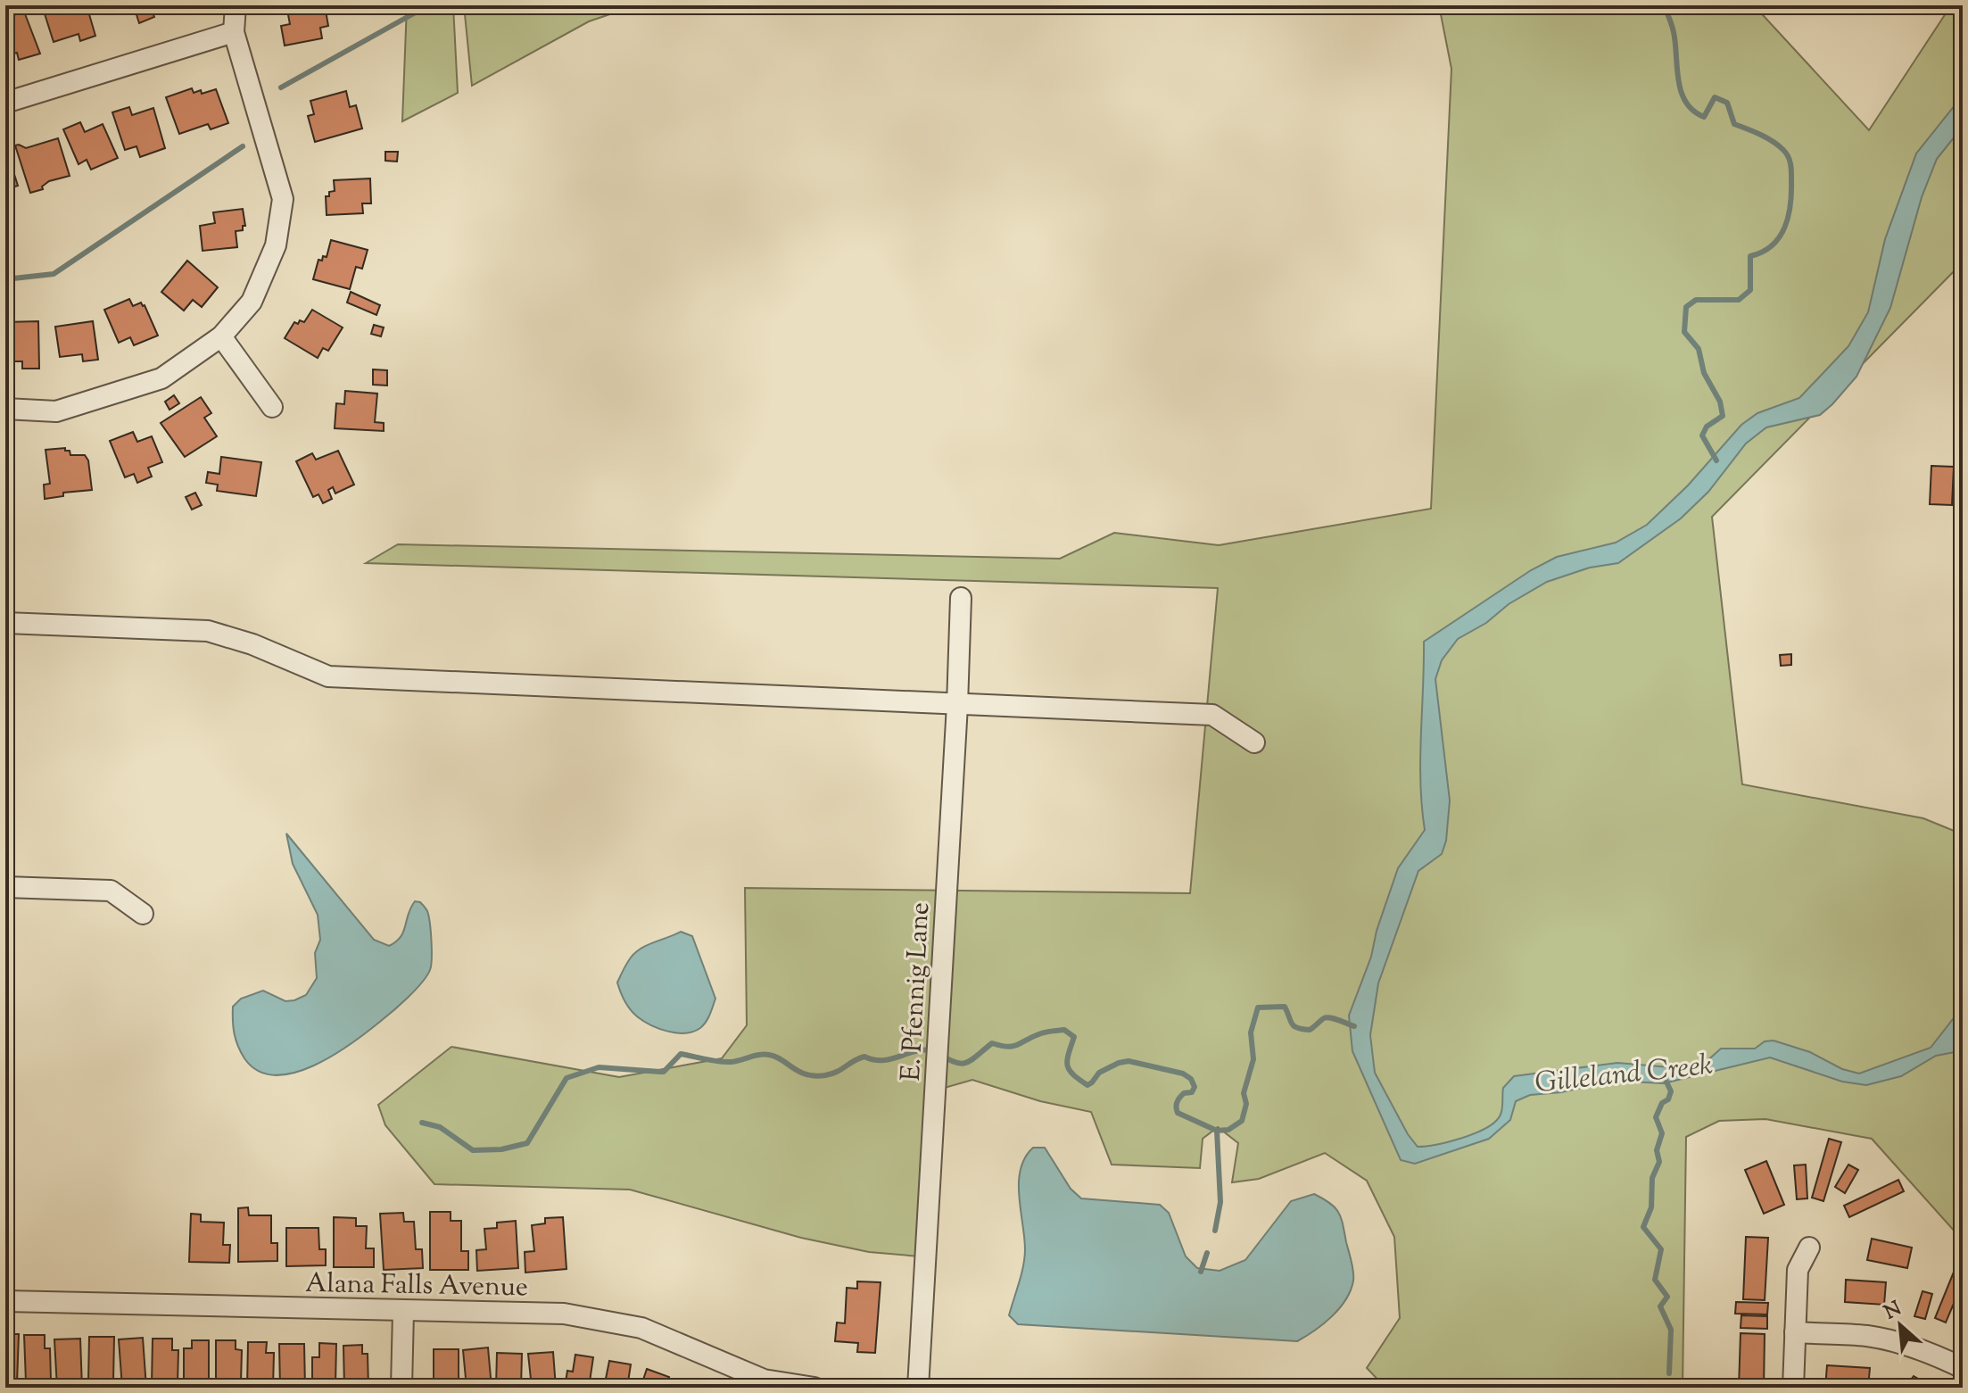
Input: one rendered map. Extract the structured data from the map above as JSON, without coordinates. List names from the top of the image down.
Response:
{
  "streets": {
    "street": ["E. Pfennig Lane", "Alana Falls Avenue"]
  },
  "water": ["Gilleland Creek"],
  "north": "top left"
}
